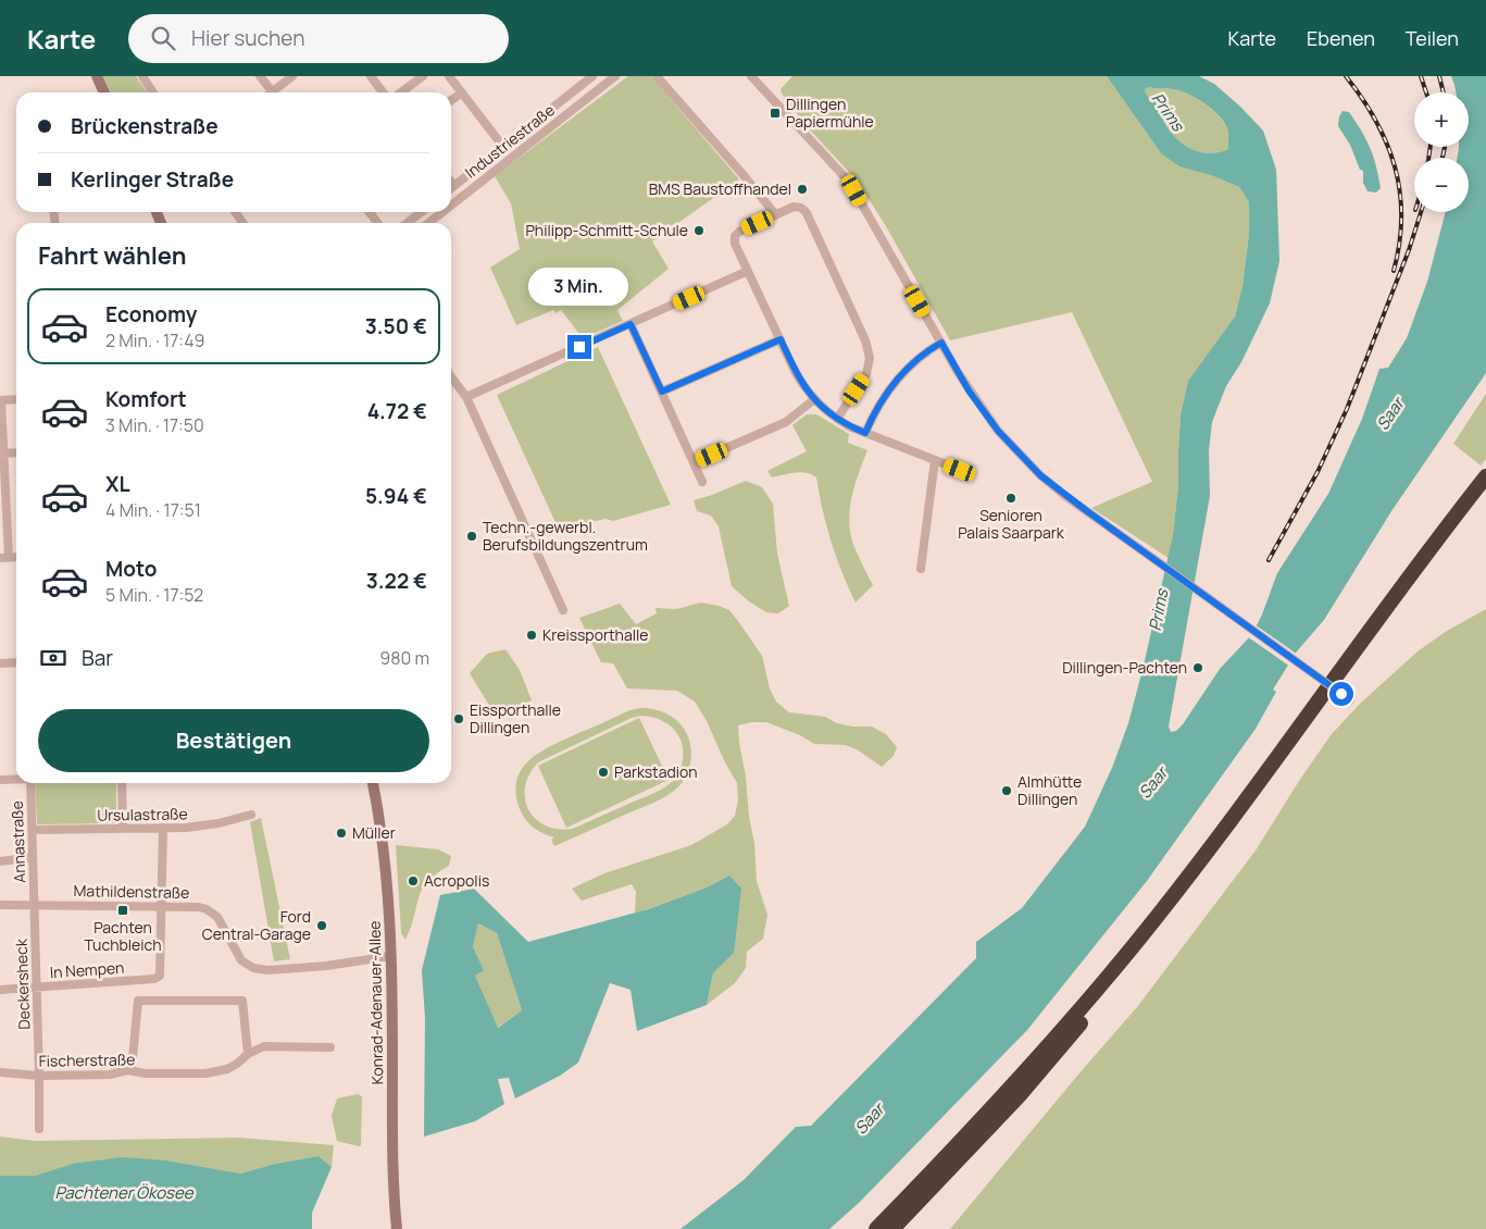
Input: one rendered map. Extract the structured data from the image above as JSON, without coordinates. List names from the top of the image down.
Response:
{
  "streets": {
    "street": [
      "Industriestraße",
      "Ursulastraße",
      "Annastraße",
      "Mathildenstraße",
      "In Nempen",
      "Deckersheck",
      "Konrad-Adenauer-Allee",
      "Fischerstraße"
    ]
  },
  "crossings": [
    ["Ursulastraße", "Annastraße"],
    ["Annastraße", "Mathildenstraße"],
    ["Annastraße", "Deckersheck"],
    ["Mathildenstraße", "In Nempen"],
    ["Mathildenstraße", "Deckersheck"],
    ["Mathildenstraße", "Konrad-Adenauer-Allee"],
    ["In Nempen", "Deckersheck"],
    ["Deckersheck", "Fischerstraße"]
  ],
  "water": ["Prims", "Saar", "Pachtener Ökosee"],
  "places": {
    "transit": ["Dillingen Papiermühle", "Pachten Tuchbleich"],
    "other": [
      "BMS Baustoffhandel",
      "Philipp-Schmitt-Schule",
      "Senioren Palais Saarpark",
      "Techn.-gewerbl. Berufsbildungszentrum",
      "Kreissporthalle",
      "Dillingen-Pachten",
      "Eissporthalle Dillingen",
      "Parkstadion",
      "Almhütte Dillingen",
      "Müller",
      "Acropolis",
      "Ford Central-Garage"
    ]
  },
  "page": {
    "header": "Karte",
    "search": "Hier suchen",
    "nav": ["Karte", "Ebenen", "Teilen"],
    "map_buttons": ["+", "−"],
    "banner": ["Brückenstraße", "Kerlinger Straße"],
    "heading": "Fahrt wählen",
    "bubble": "3 Min.",
    "list": [
      {
        "name": "Economy",
        "note": "2 Min. · 17:49",
        "value": "3.50 €"
      },
      {
        "name": "Komfort",
        "note": "3 Min. · 17:50",
        "value": "4.72 €"
      },
      {
        "name": "XL",
        "note": "4 Min. · 17:51",
        "value": "5.94 €"
      },
      {
        "name": "Moto",
        "note": "5 Min. · 17:52",
        "value": "3.22 €"
      }
    ],
    "pay": ["Bar", "980 m"],
    "buttons": "Bestätigen"
  }
}
